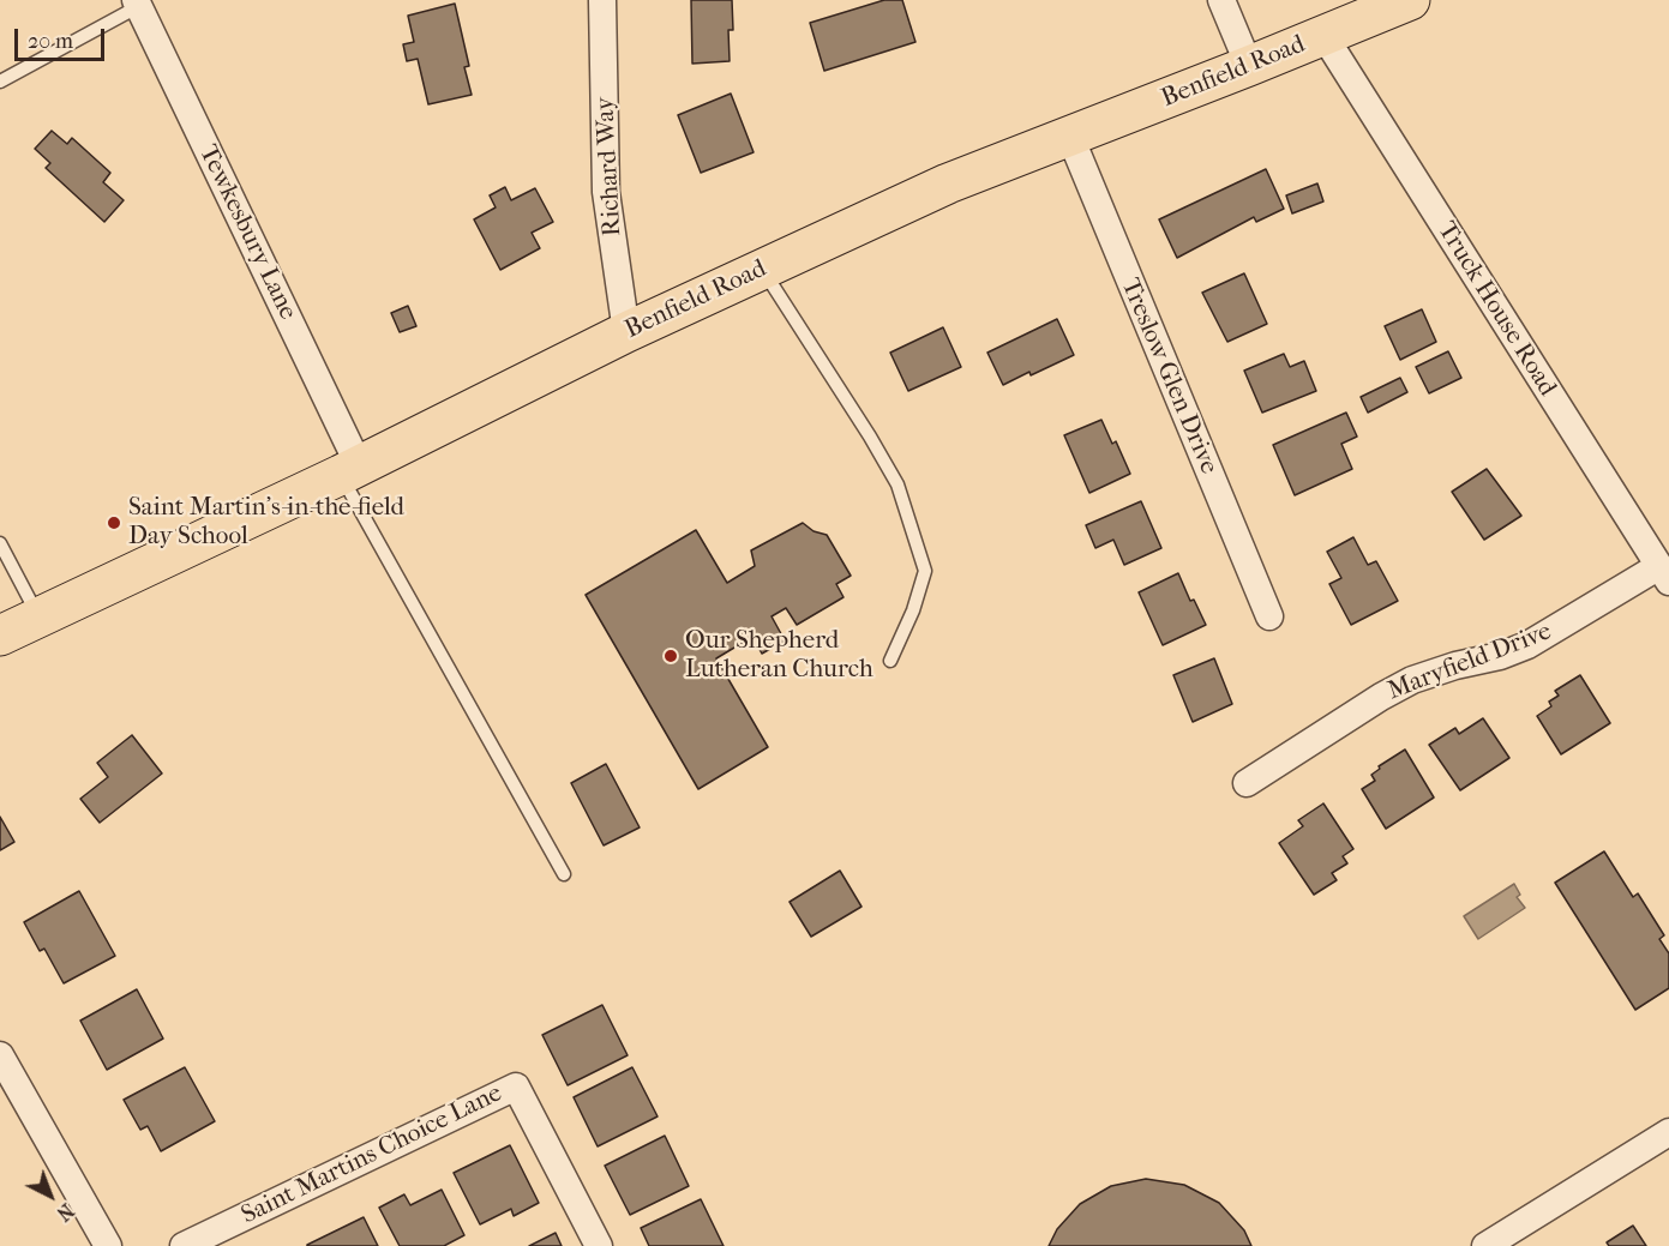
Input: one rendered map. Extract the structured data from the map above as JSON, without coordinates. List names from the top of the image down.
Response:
{
  "streets": {
    "main road": ["Benfield Road"],
    "street": [
      "Richard Way",
      "Tewkesbury Lane",
      "Truck House Road",
      "Treslow Glen Drive",
      "Maryfield Drive",
      "Saint Martins Choice Lane"
    ]
  },
  "crossings": [
    ["Benfield Road", "Richard Way"],
    ["Benfield Road", "Tewkesbury Lane"],
    ["Benfield Road", "Truck House Road"],
    ["Benfield Road", "Treslow Glen Drive"],
    ["Truck House Road", "Maryfield Drive"]
  ],
  "places": ["Saint Martin's-in-the-field Day School", "Our Shepherd Lutheran Church"],
  "scale_bar": "20 m",
  "north": "bottom right"
}
